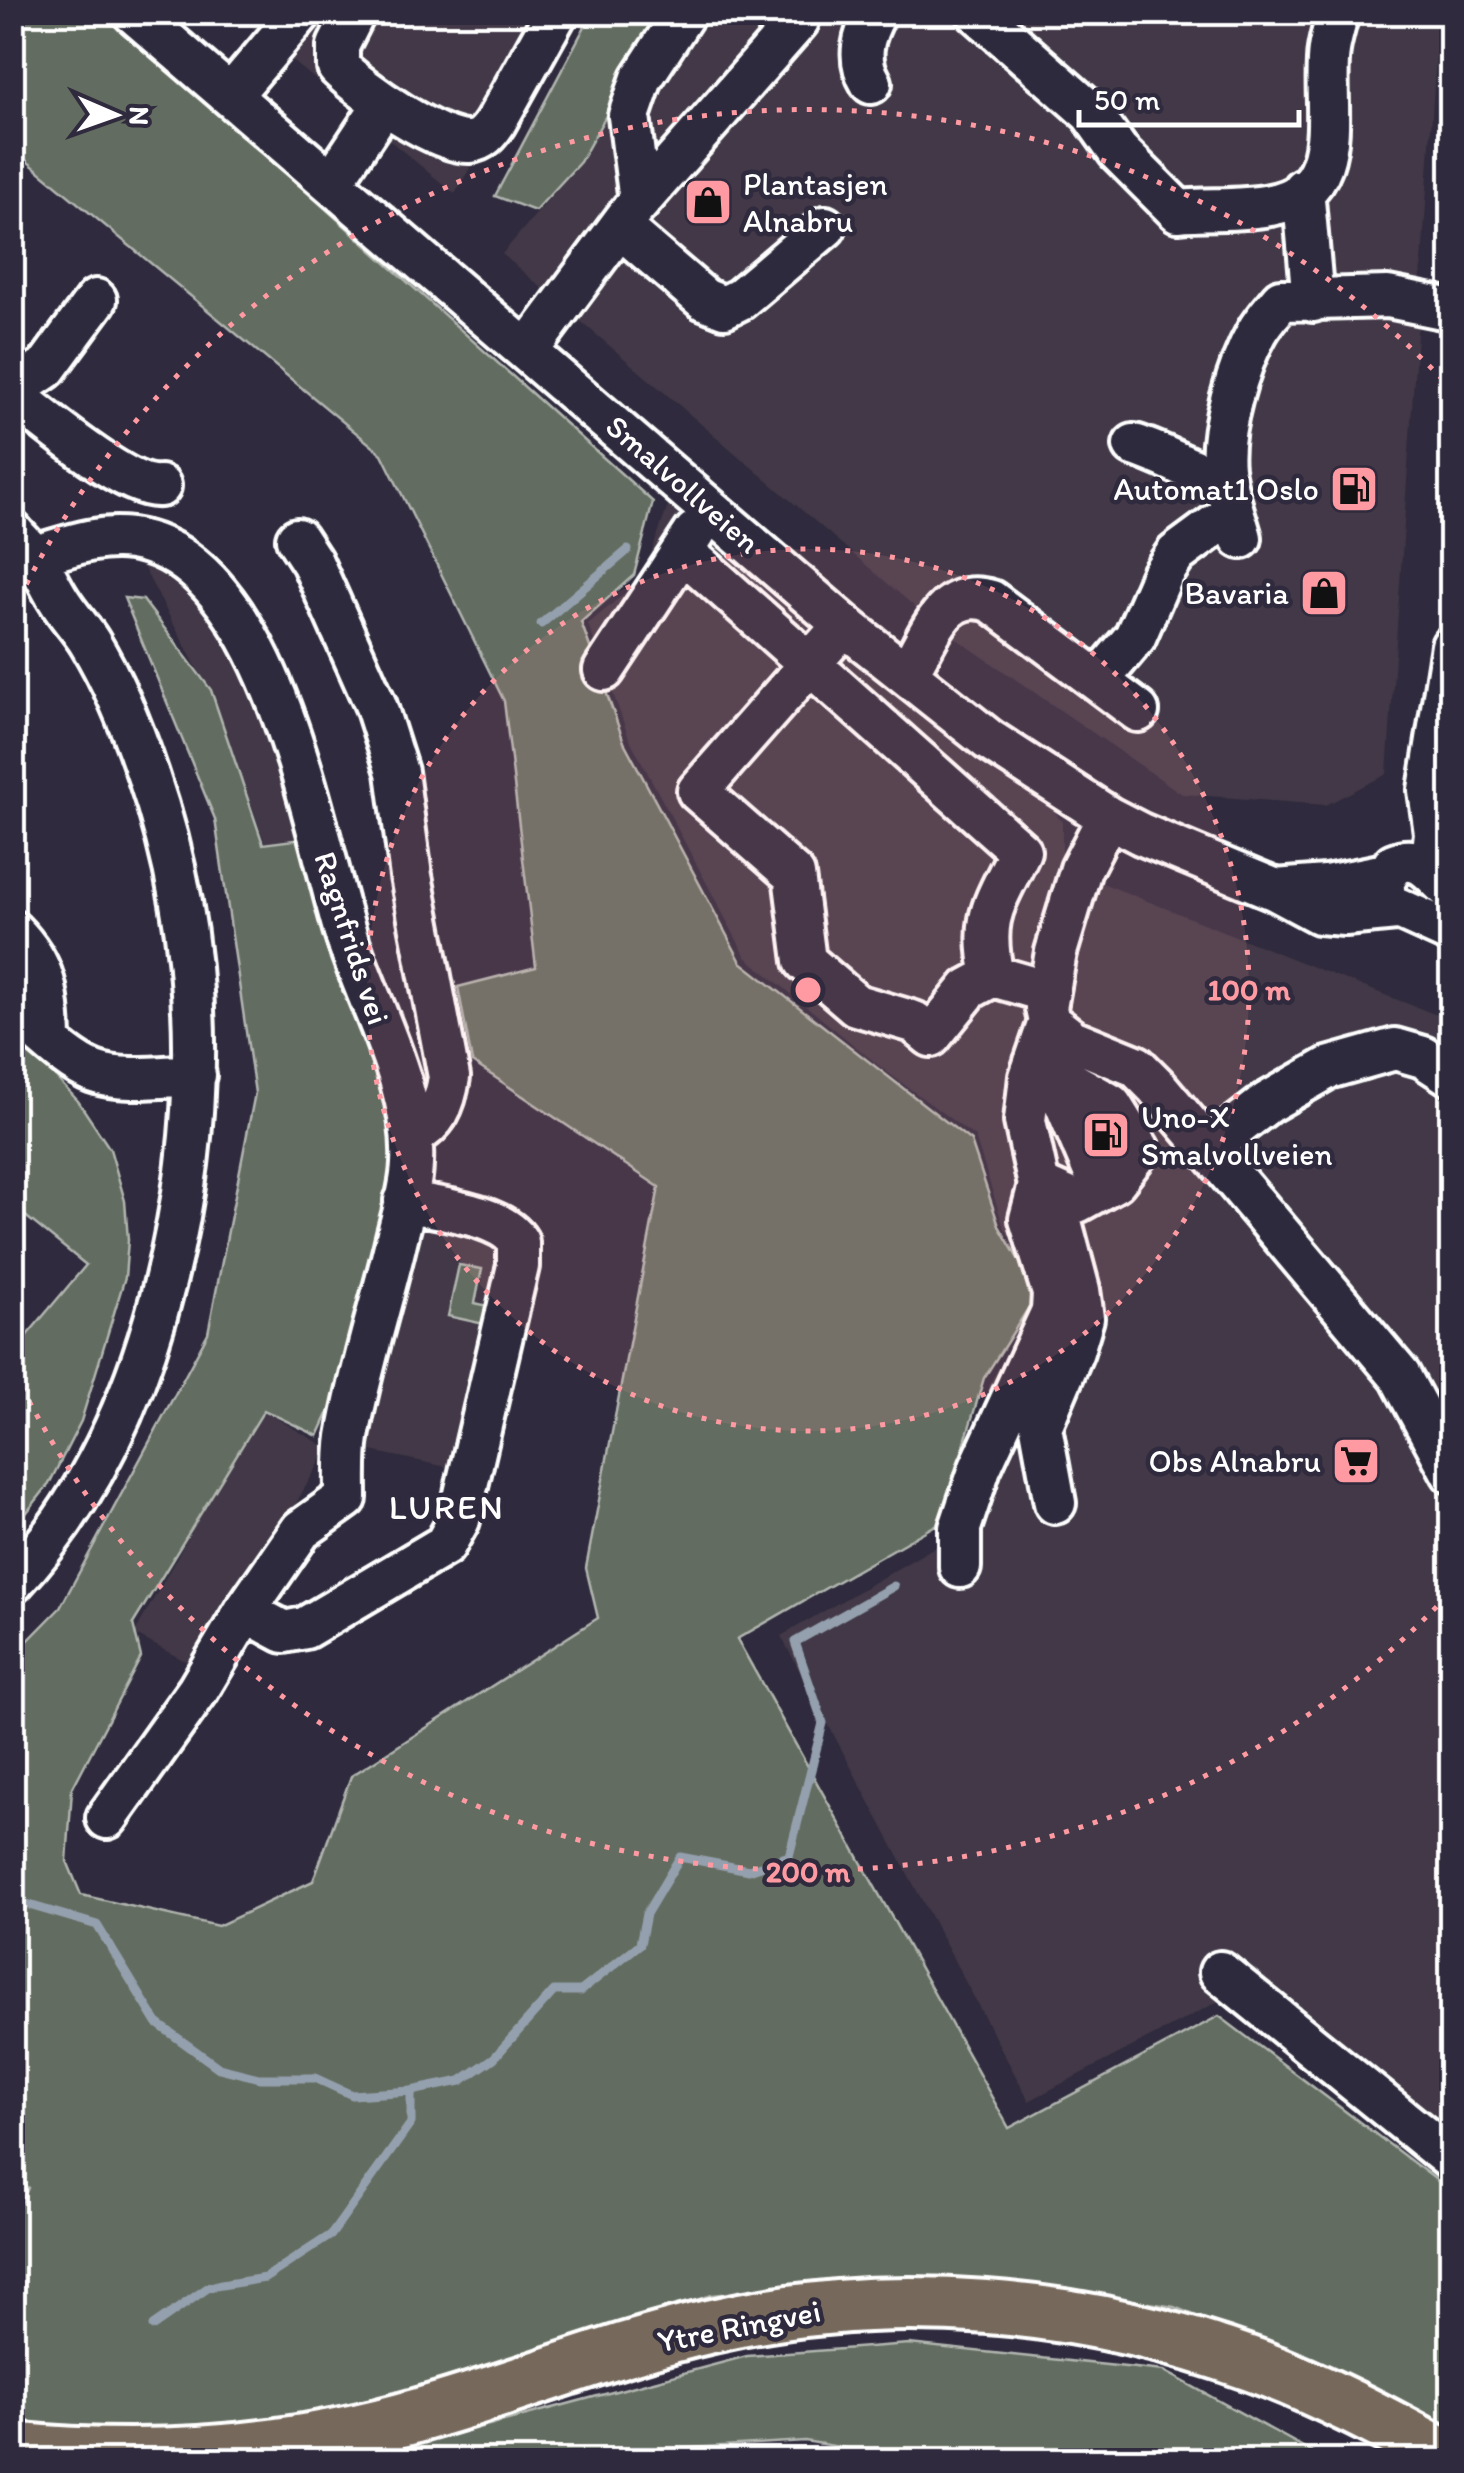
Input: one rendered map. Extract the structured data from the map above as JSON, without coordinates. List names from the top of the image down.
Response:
{
  "streets": {
    "main road": ["Ytre Ringvei"],
    "street": ["Smalvollveien", "Ragnfrids vei"]
  },
  "districts": ["LUREN"],
  "places": {
    "shop": ["Plantasjen Alnabru", "Bavaria"],
    "fuel station": ["Automat1 Oslo", "Uno-X Smalvollveien"],
    "supermarket": ["Obs Alnabru"]
  },
  "scale_bar": "50 m",
  "north": "right",
  "rings": ["100 m", "200 m"]
}
